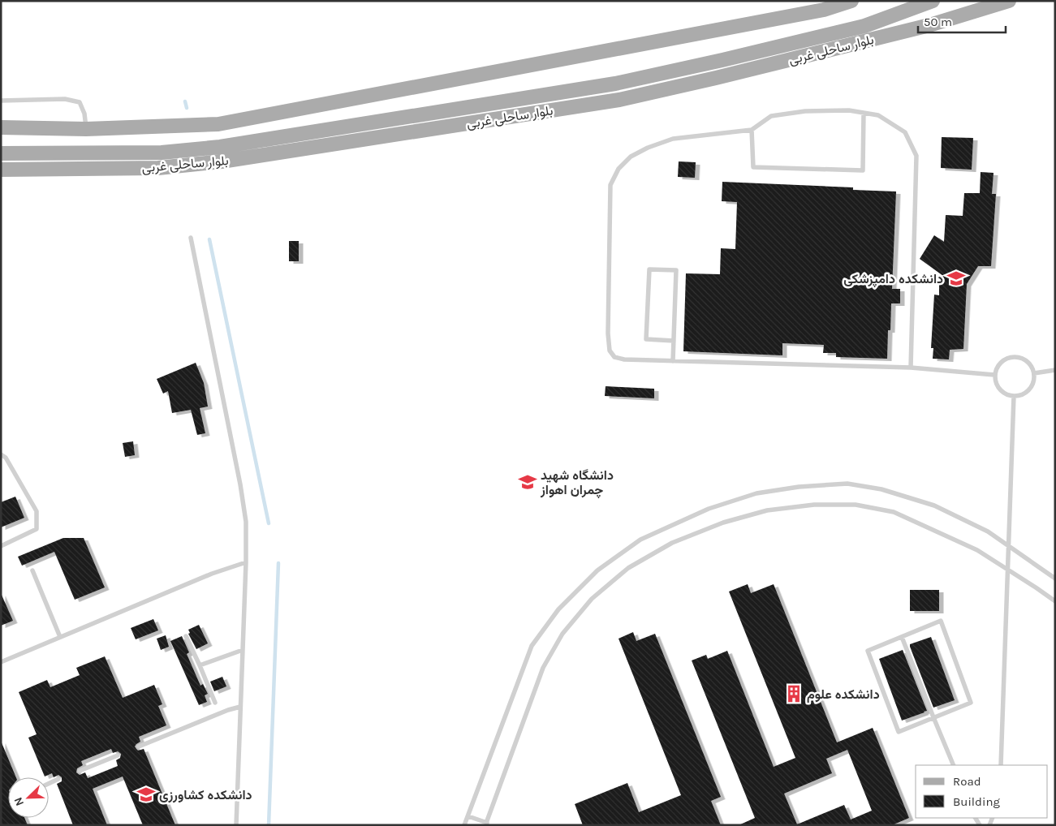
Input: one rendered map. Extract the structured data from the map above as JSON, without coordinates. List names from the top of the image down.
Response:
{
  "streets": {
    "main road": ["بلوار ساحلی غربی"]
  },
  "places": {
    "school or university": ["دانشکده دامپزشکی", "دانشگاه شهید چمران اهواز", "دانشکده کشاورزی"],
    "building": ["دانشکده علوم"]
  },
  "legend": ["Road", "Building"],
  "scale_bar": "50 m",
  "north": "bottom left"
}
